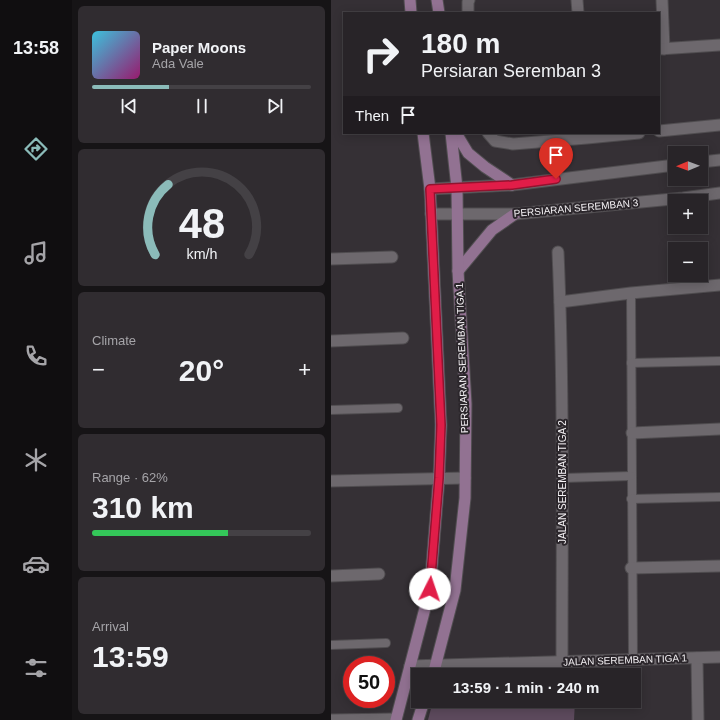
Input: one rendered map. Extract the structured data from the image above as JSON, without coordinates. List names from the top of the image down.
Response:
{
  "streets": {
    "main road": ["PERSIARAN SEREMBAN TIGA 1"],
    "street": ["PERSIARAN SEREMBAN 3", "JALAN SEREMBAN TIGA 2", "JALAN SEREMBAN TIGA 1"]
  },
  "crossings": [
    ["PERSIARAN SEREMBAN 3", "PERSIARAN SEREMBAN TIGA 1"],
    ["JALAN SEREMBAN TIGA 2", "JALAN SEREMBAN TIGA 1"]
  ],
  "north": "left",
  "page": {
    "tabs": "13:58",
    "turn": ["180 m", "Persiaran Seremban 3"],
    "song": ["Paper Moons", "Ada Vale"],
    "then": "Then",
    "map_buttons": ["+", "−"],
    "tile": [
      "Climate",
      ["Range · 62%", "310 km"],
      ["Arrival", "13:59"]
    ],
    "heat": ["−", "20°", "+"],
    "limit": "50",
    "trip": "13:59 · 1 min · 240 m",
    "gauge": ["48", "km/h"]
  }
}
